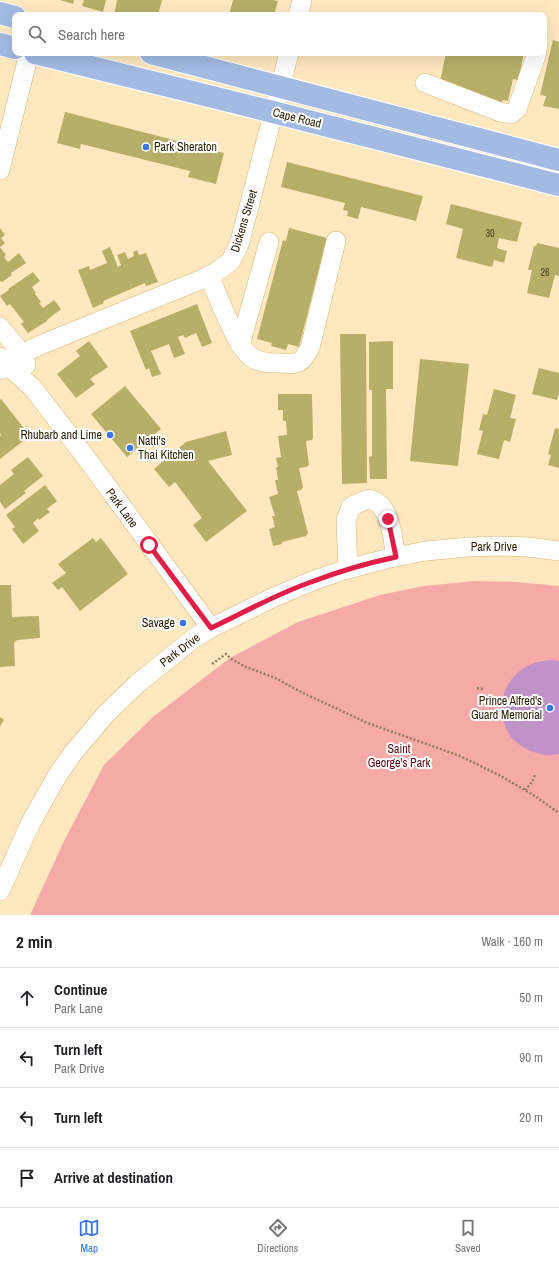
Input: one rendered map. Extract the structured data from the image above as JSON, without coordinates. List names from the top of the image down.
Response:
{
  "streets": {
    "main road": ["Cape Road"],
    "street": ["Dickens Street", "Park Lane", "Park Drive"]
  },
  "crossings": [
    ["Cape Road", "Dickens Street"],
    ["Dickens Street", "Park Lane"],
    ["Park Lane", "Park Drive"]
  ],
  "parks": ["Saint George's Park"],
  "places": [
    "Park Sheraton",
    "Rhubarb and Lime",
    "Natti's Thai Kitchen",
    "Savage",
    "Prince Alfred's Guard Memorial"
  ],
  "house_numbers": ["30", "26"],
  "page": {
    "search": "Search here",
    "heading": ["2 min", "Walk · 160 m"],
    "list": [
      ["Continue", "Park Lane", "50 m"],
      ["Turn left", "Park Drive", "90 m"],
      ["Turn left", "20 m"],
      "Arrive at destination"
    ],
    "nav": ["Map", "Directions", "Saved"]
  }
}
